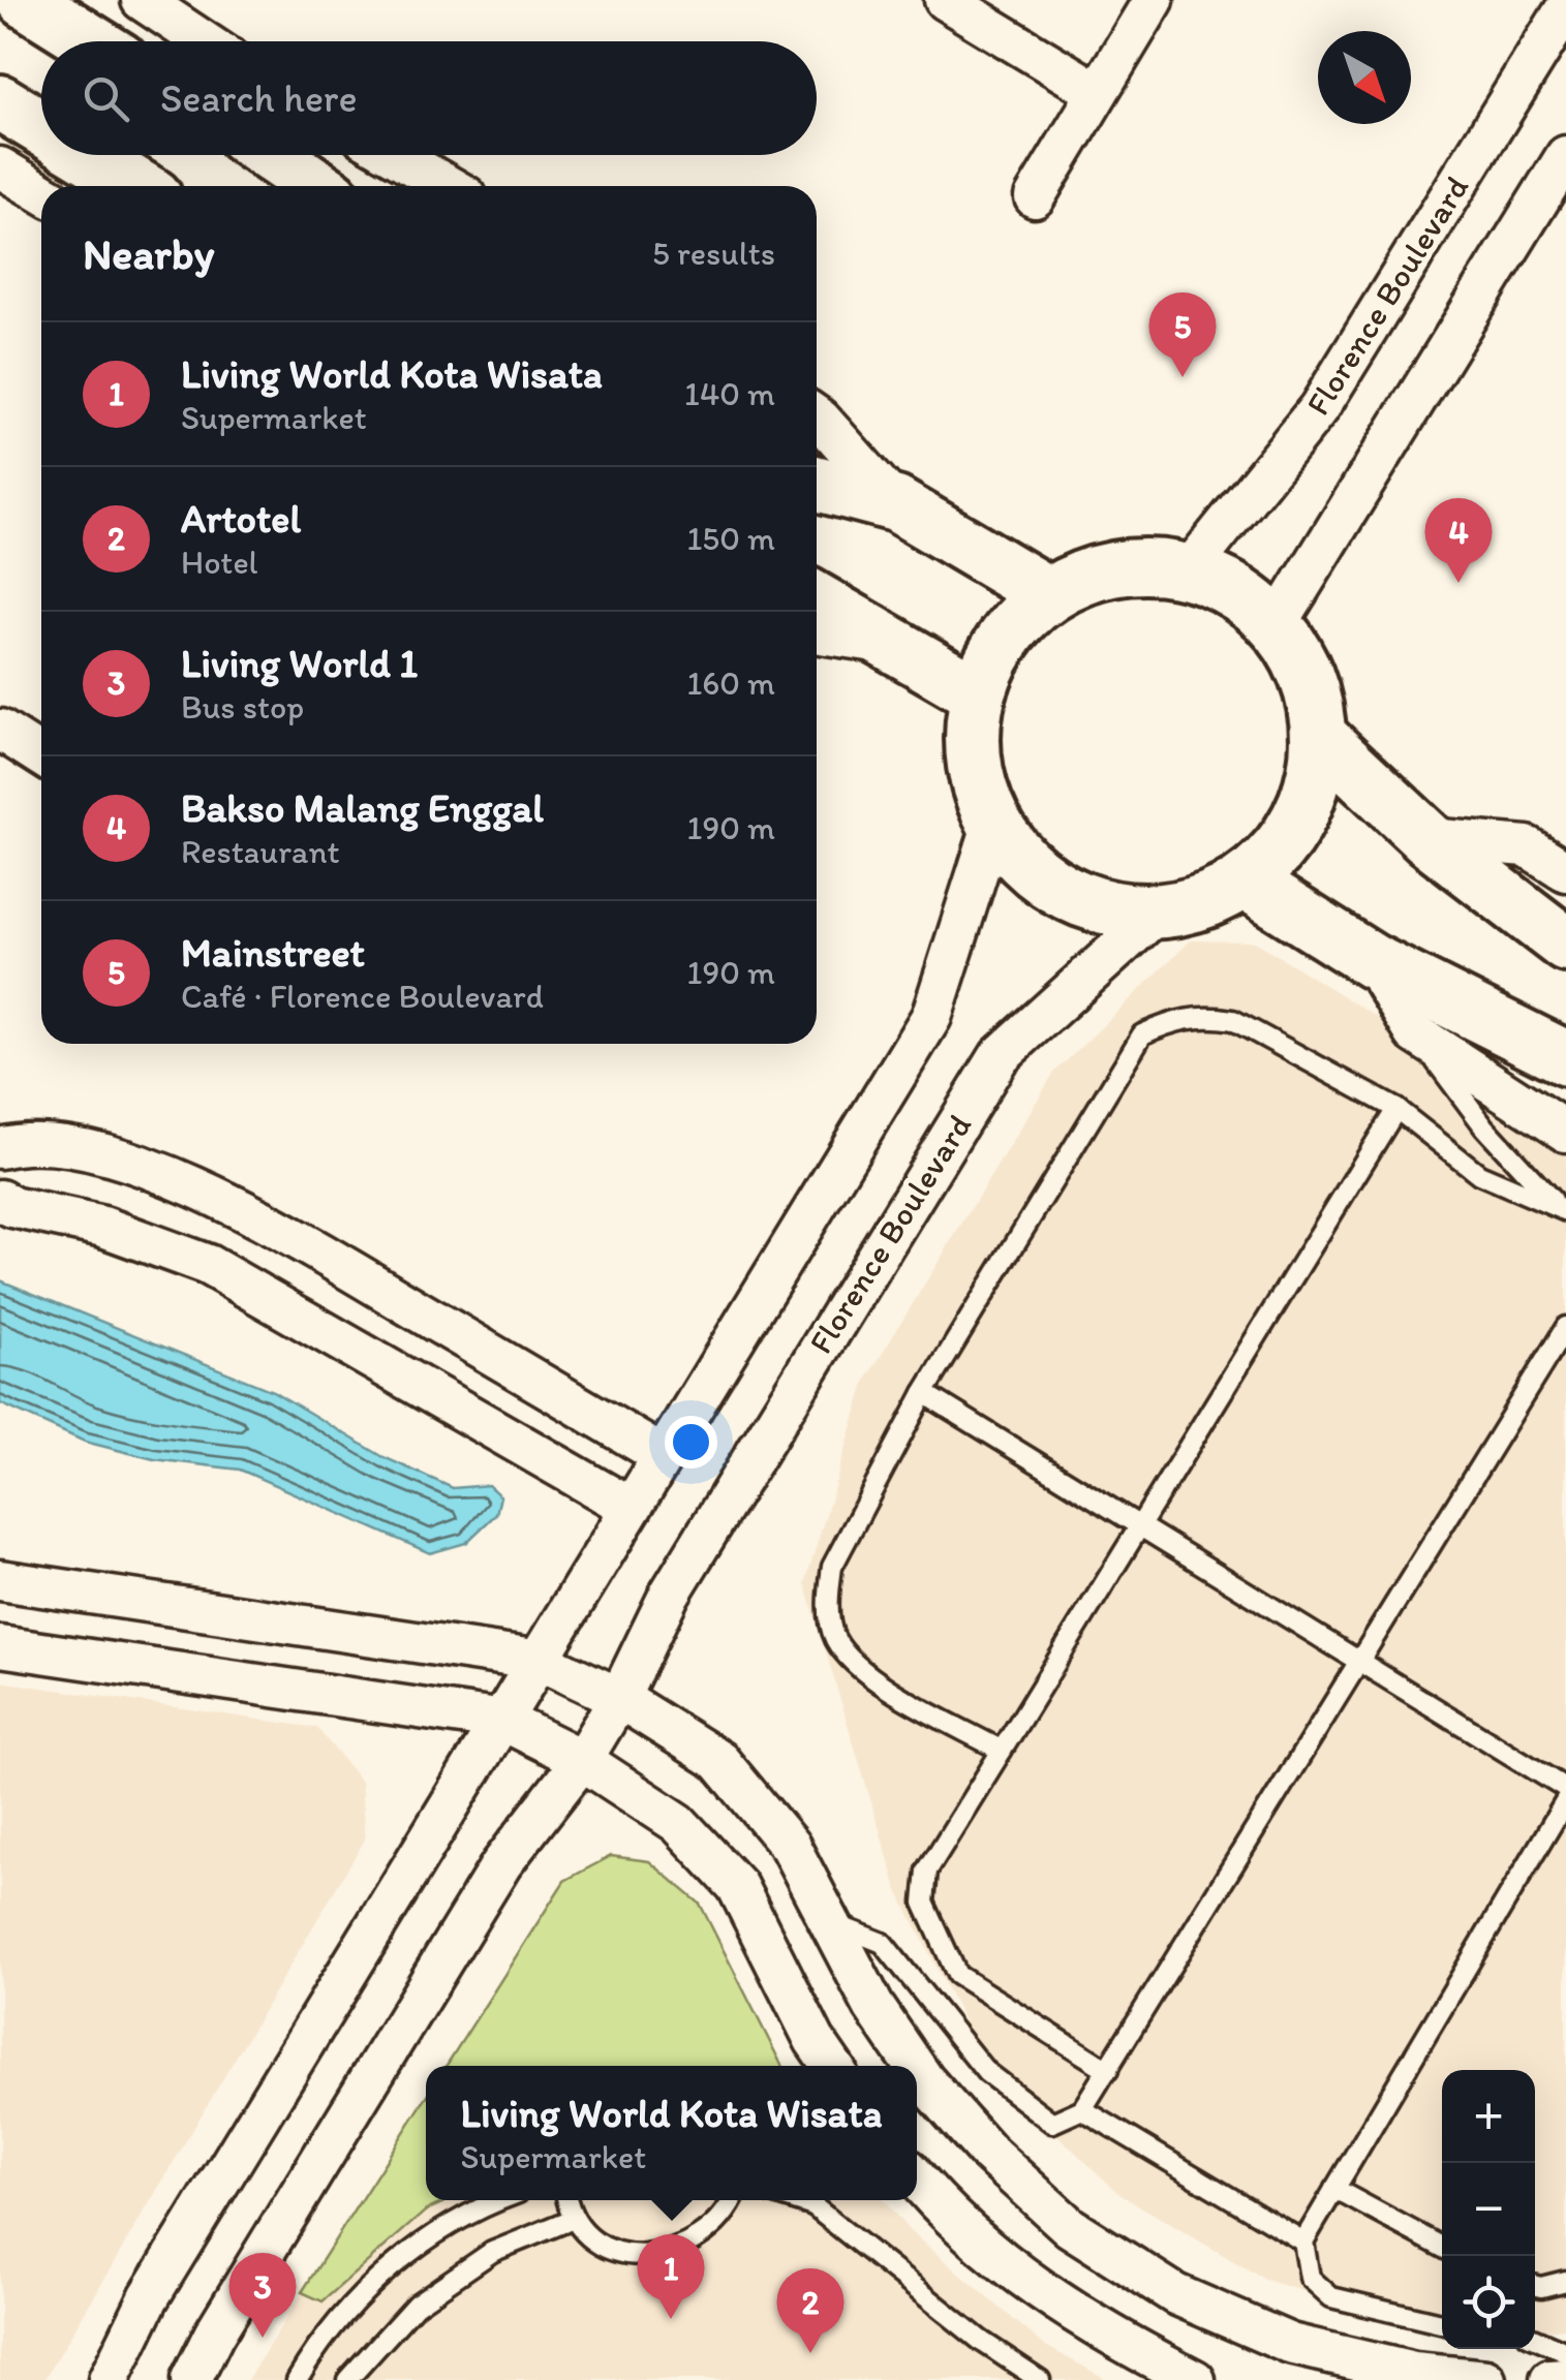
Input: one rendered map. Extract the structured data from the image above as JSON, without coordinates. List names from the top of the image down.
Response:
{
  "streets": {
    "street": ["Florence Boulevard"]
  },
  "north": "bottom right",
  "page": {
    "search": "Search here",
    "heading": ["Nearby", "5 results"],
    "pins": [
      "5",
      "4",
      "1",
      "3",
      "2"
    ],
    "list": [
      {
        "mark": "1",
        "name": "Living World Kota Wisata",
        "note": "Supermarket",
        "value": "140 m"
      },
      {
        "mark": "2",
        "name": "Artotel",
        "note": "Hotel",
        "value": "150 m"
      },
      {
        "mark": "3",
        "name": "Living World 1",
        "note": "Bus stop",
        "value": "160 m"
      },
      {
        "mark": "4",
        "name": "Bakso Malang Enggal",
        "note": "Restaurant",
        "value": "190 m"
      },
      {
        "mark": "5",
        "name": "Mainstreet",
        "note": "Café · Florence Boulevard",
        "value": "190 m"
      }
    ],
    "popup": ["Living World Kota Wisata", "Supermarket"],
    "map_buttons": ["+", "−"]
  }
}
